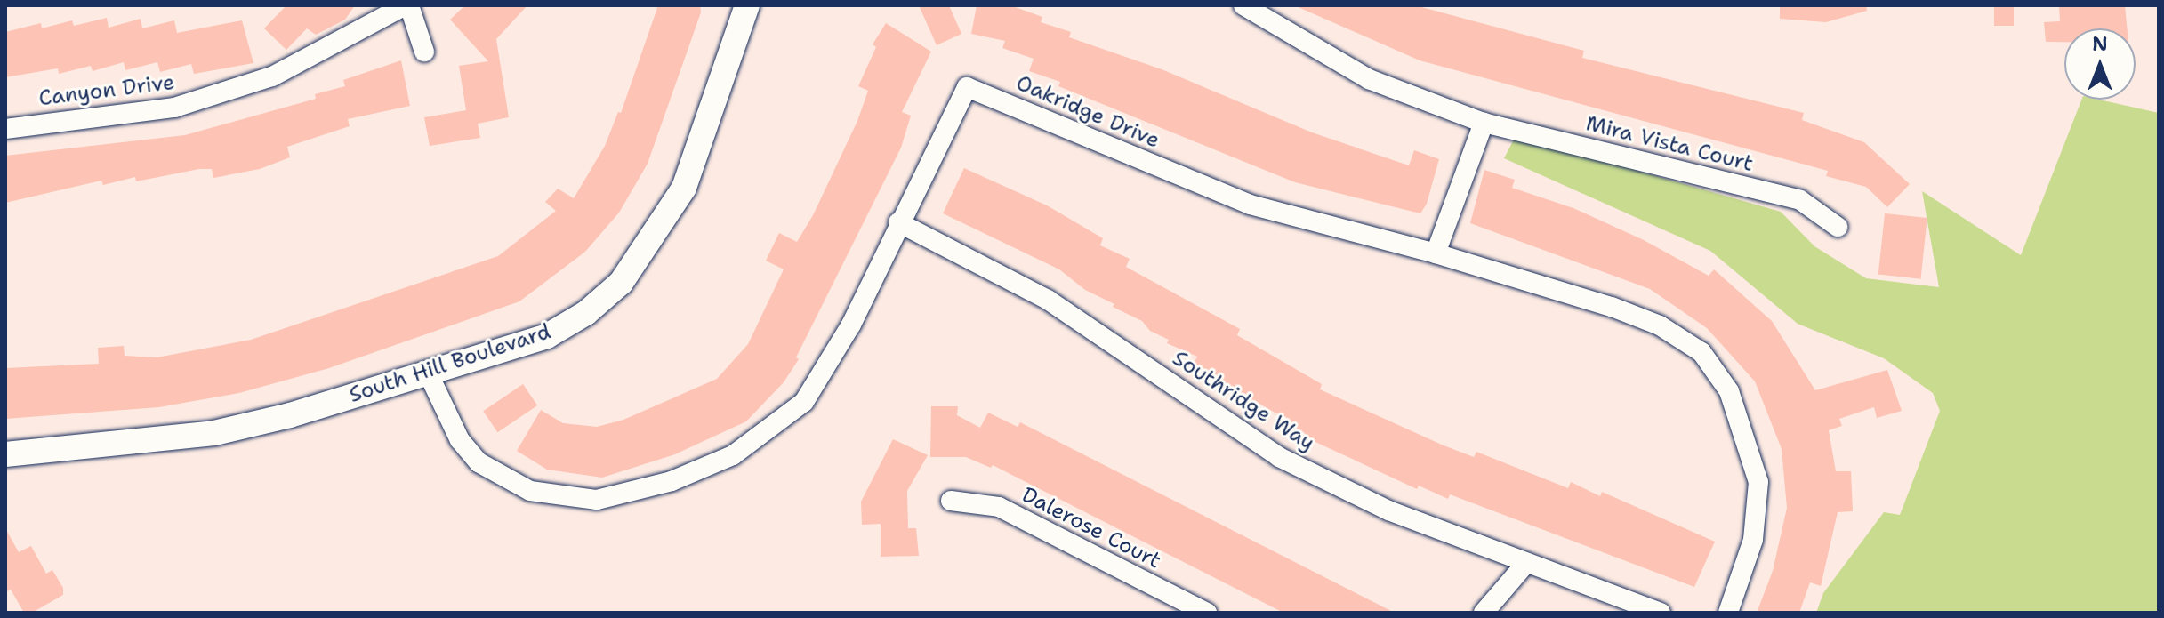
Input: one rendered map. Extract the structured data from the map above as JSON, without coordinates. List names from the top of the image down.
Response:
{
  "streets": {
    "street": [
      "Canyon Drive",
      "Oakridge Drive",
      "Mira Vista Court",
      "South Hill Boulevard",
      "Southridge Way",
      "Dalerose Court"
    ]
  },
  "crossings": [
    ["Oakridge Drive", "South Hill Boulevard"],
    ["Oakridge Drive", "Southridge Way"]
  ],
  "north": "top"
}
